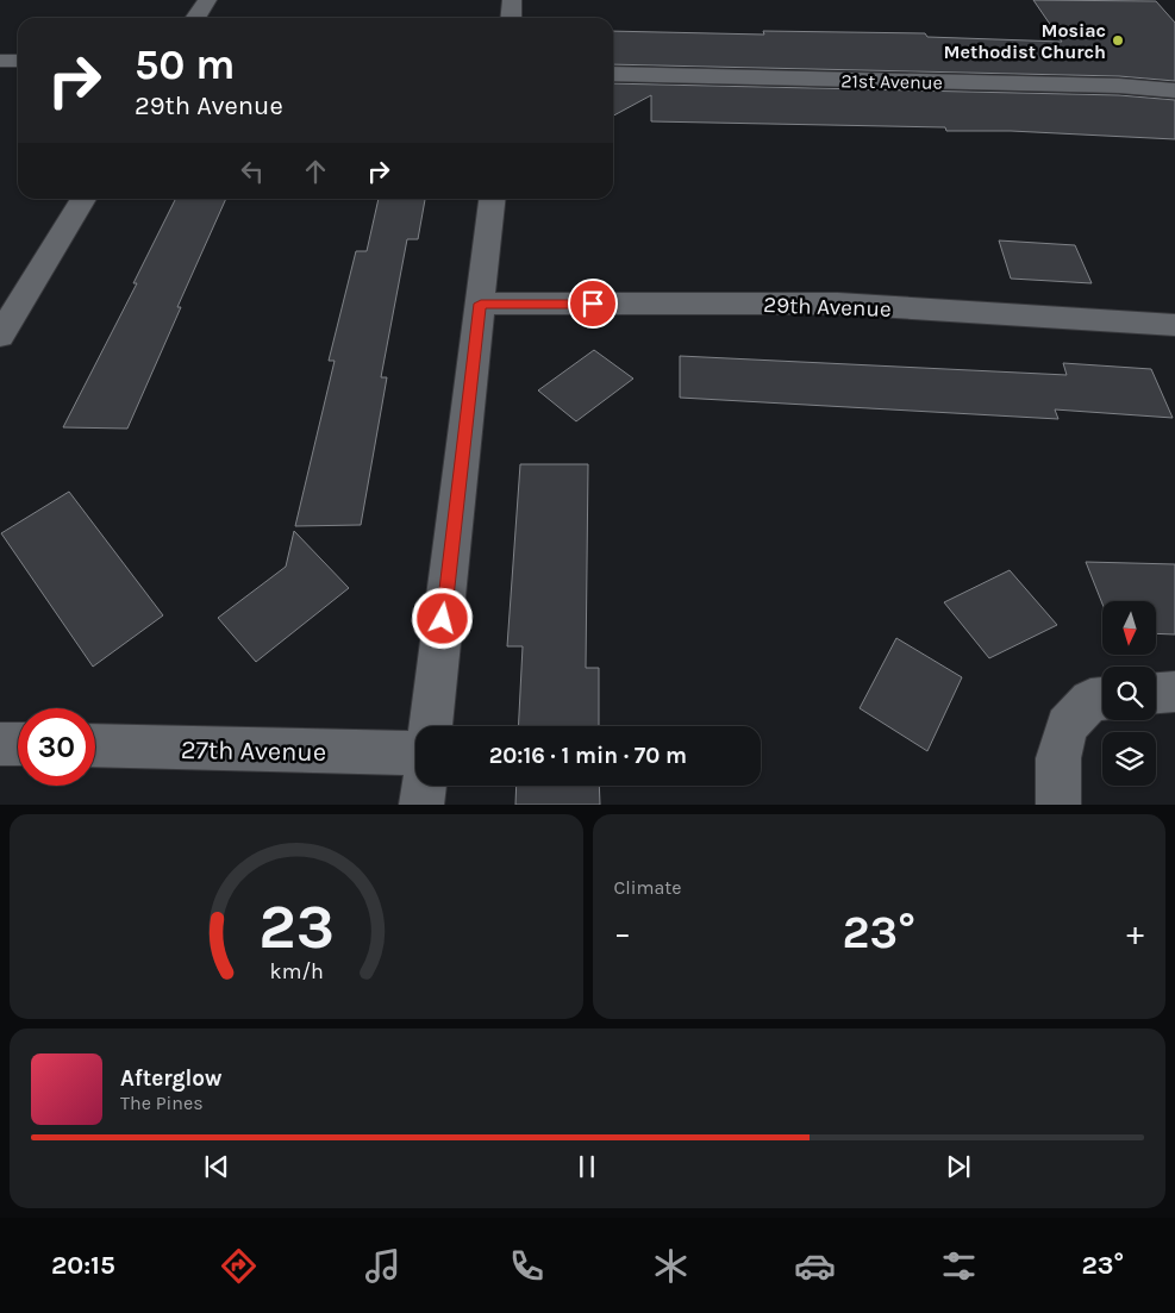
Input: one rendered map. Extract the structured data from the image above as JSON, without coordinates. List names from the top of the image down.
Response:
{
  "streets": {
    "street": ["21st Avenue", "29th Avenue", "27th Avenue"]
  },
  "places": ["Mosiac Methodist Church"],
  "north": "bottom",
  "page": {
    "turn": ["50 m", "29th Avenue"],
    "limit": "30",
    "trip": "20:16 · 1 min · 70 m",
    "tile": "Climate",
    "heat": ["−", "23°", "+"],
    "song": ["Afterglow", "The Pines"],
    "tabs": ["20:15", "23°"],
    "gauge": ["23", "km/h"]
  }
}
